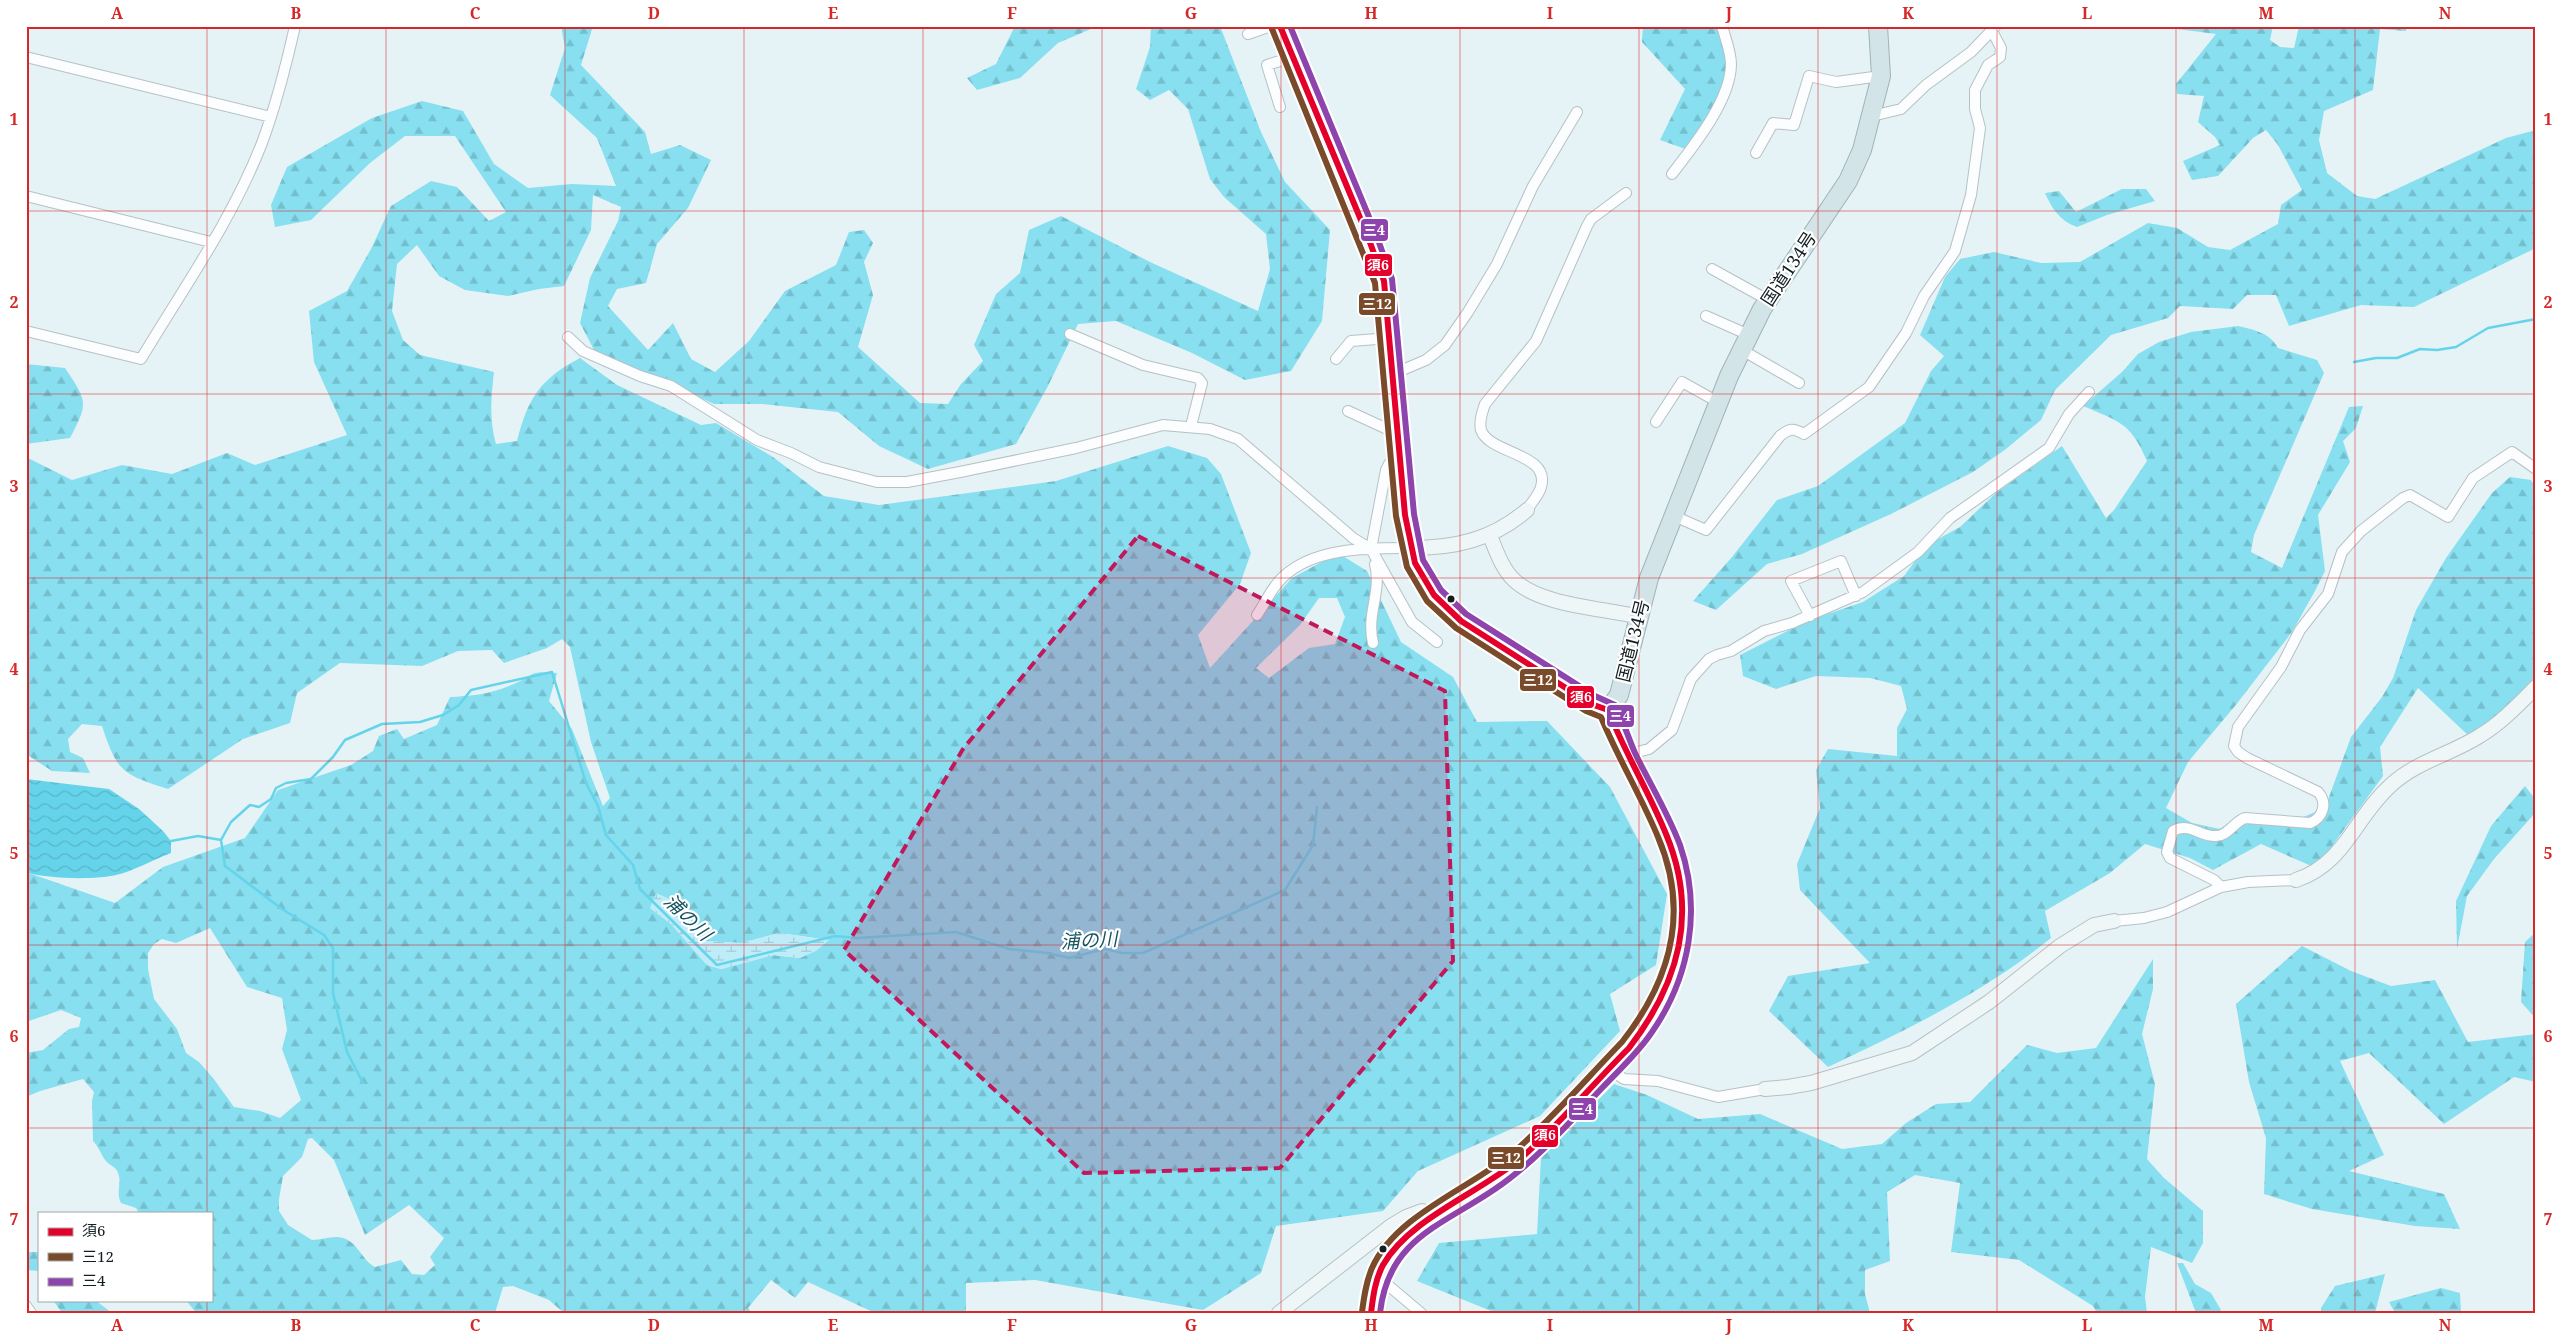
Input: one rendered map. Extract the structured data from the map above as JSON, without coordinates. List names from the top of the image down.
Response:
{
  "streets": {
    "highway": ["国道134号"]
  },
  "water": ["浦の川"],
  "lines": ["transit line 須6", "transit line 三4", "transit line 三12"],
  "legend": ["須6", "三12", "三4"],
  "grid": {
    "columns": [
      "A",
      "B",
      "C",
      "D",
      "E",
      "F",
      "G",
      "H",
      "I",
      "J",
      "K",
      "L",
      "M",
      "N"
    ],
    "rows": [
      "1",
      "2",
      "3",
      "4",
      "5",
      "6",
      "7"
    ]
  }
}
